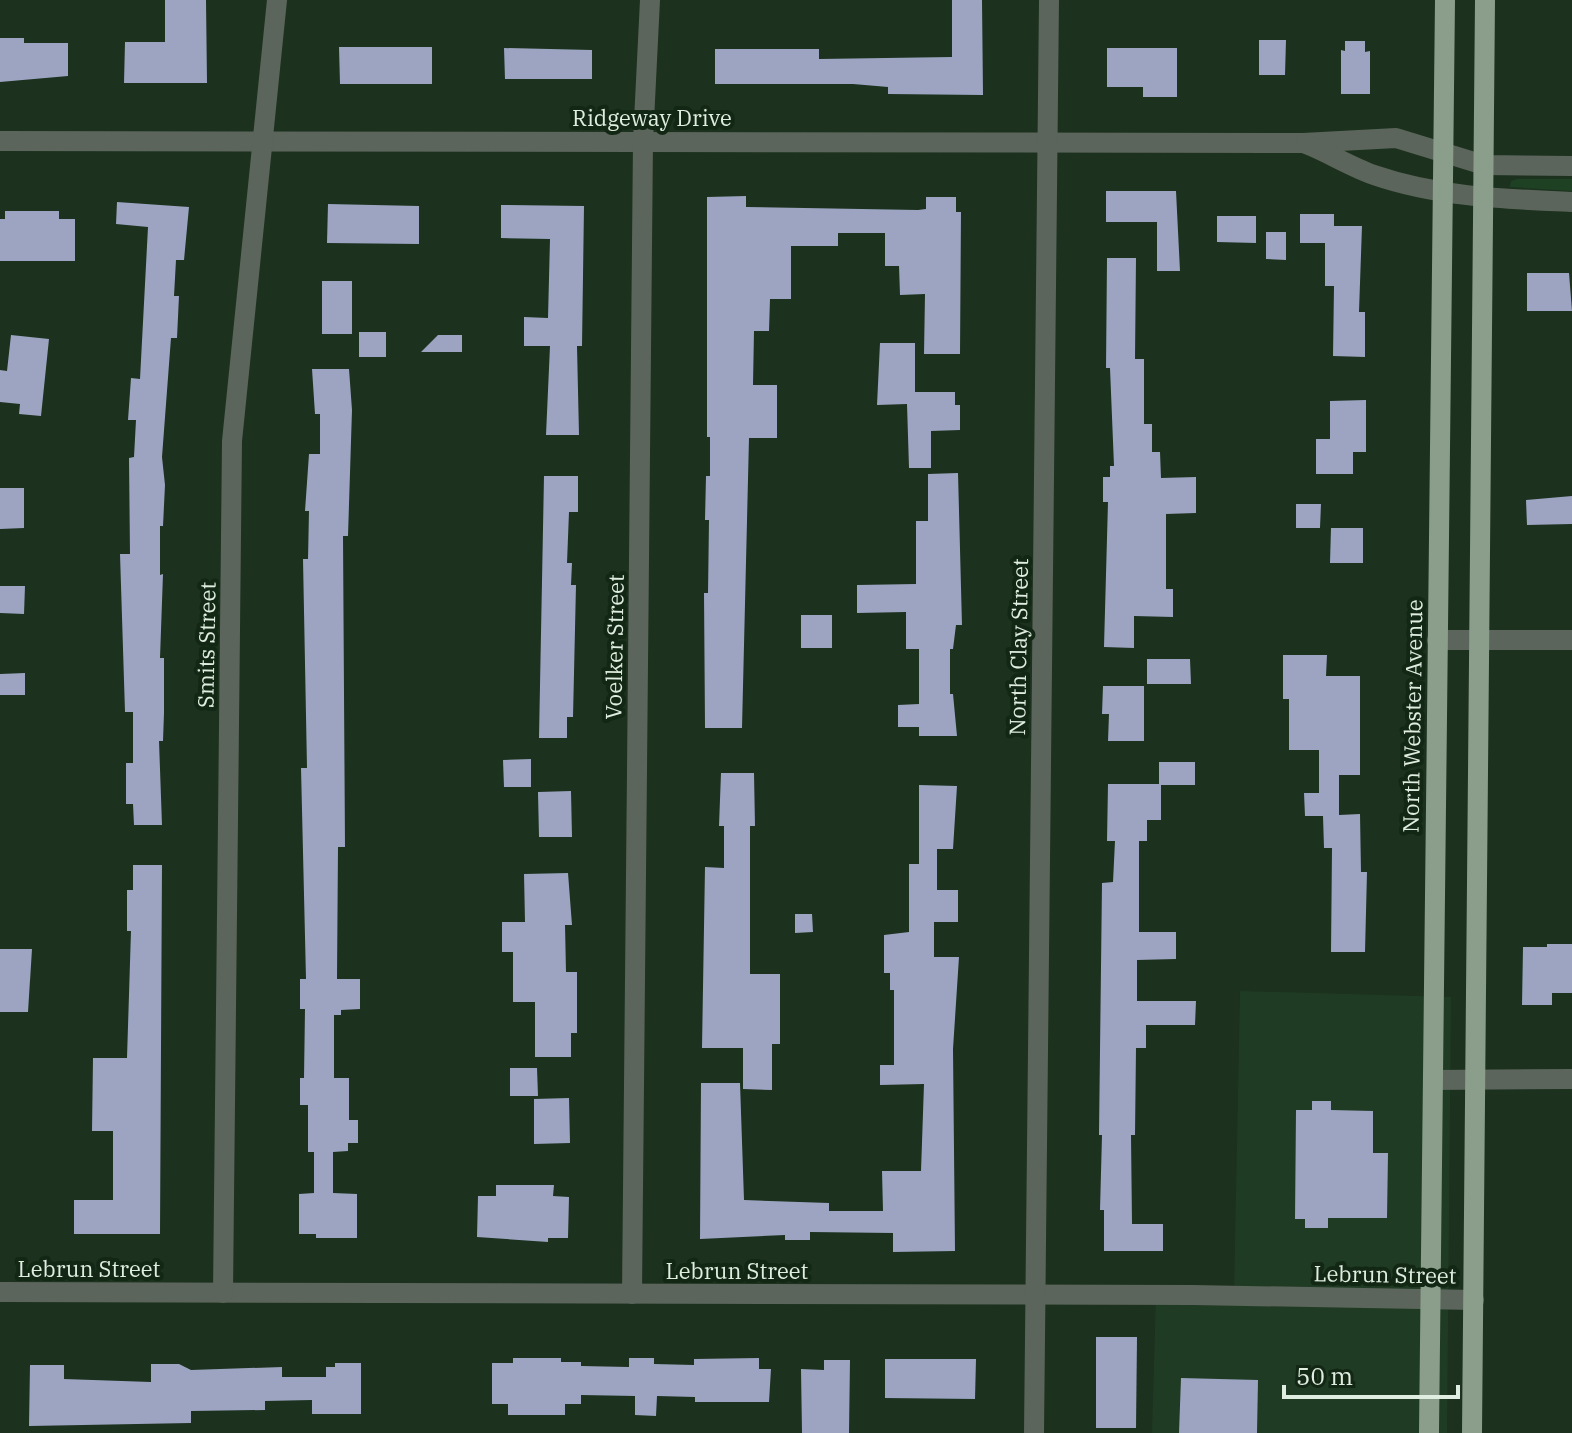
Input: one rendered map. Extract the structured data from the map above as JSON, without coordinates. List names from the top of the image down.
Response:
{
  "streets": {
    "main road": ["North Webster Avenue"],
    "street": [
      "Ridgeway Drive",
      "Smits Street",
      "Voelker Street",
      "North Clay Street",
      "Lebrun Street"
    ]
  },
  "crossings": [
    ["Ridgeway Drive", "Smits Street"],
    ["Ridgeway Drive", "Voelker Street"],
    ["Ridgeway Drive", "North Clay Street"],
    ["Ridgeway Drive", "North Webster Avenue"],
    ["Smits Street", "Lebrun Street"],
    ["Voelker Street", "Lebrun Street"],
    ["North Clay Street", "Lebrun Street"],
    ["North Webster Avenue", "Lebrun Street"]
  ],
  "scale_bar": "50 m"
}
